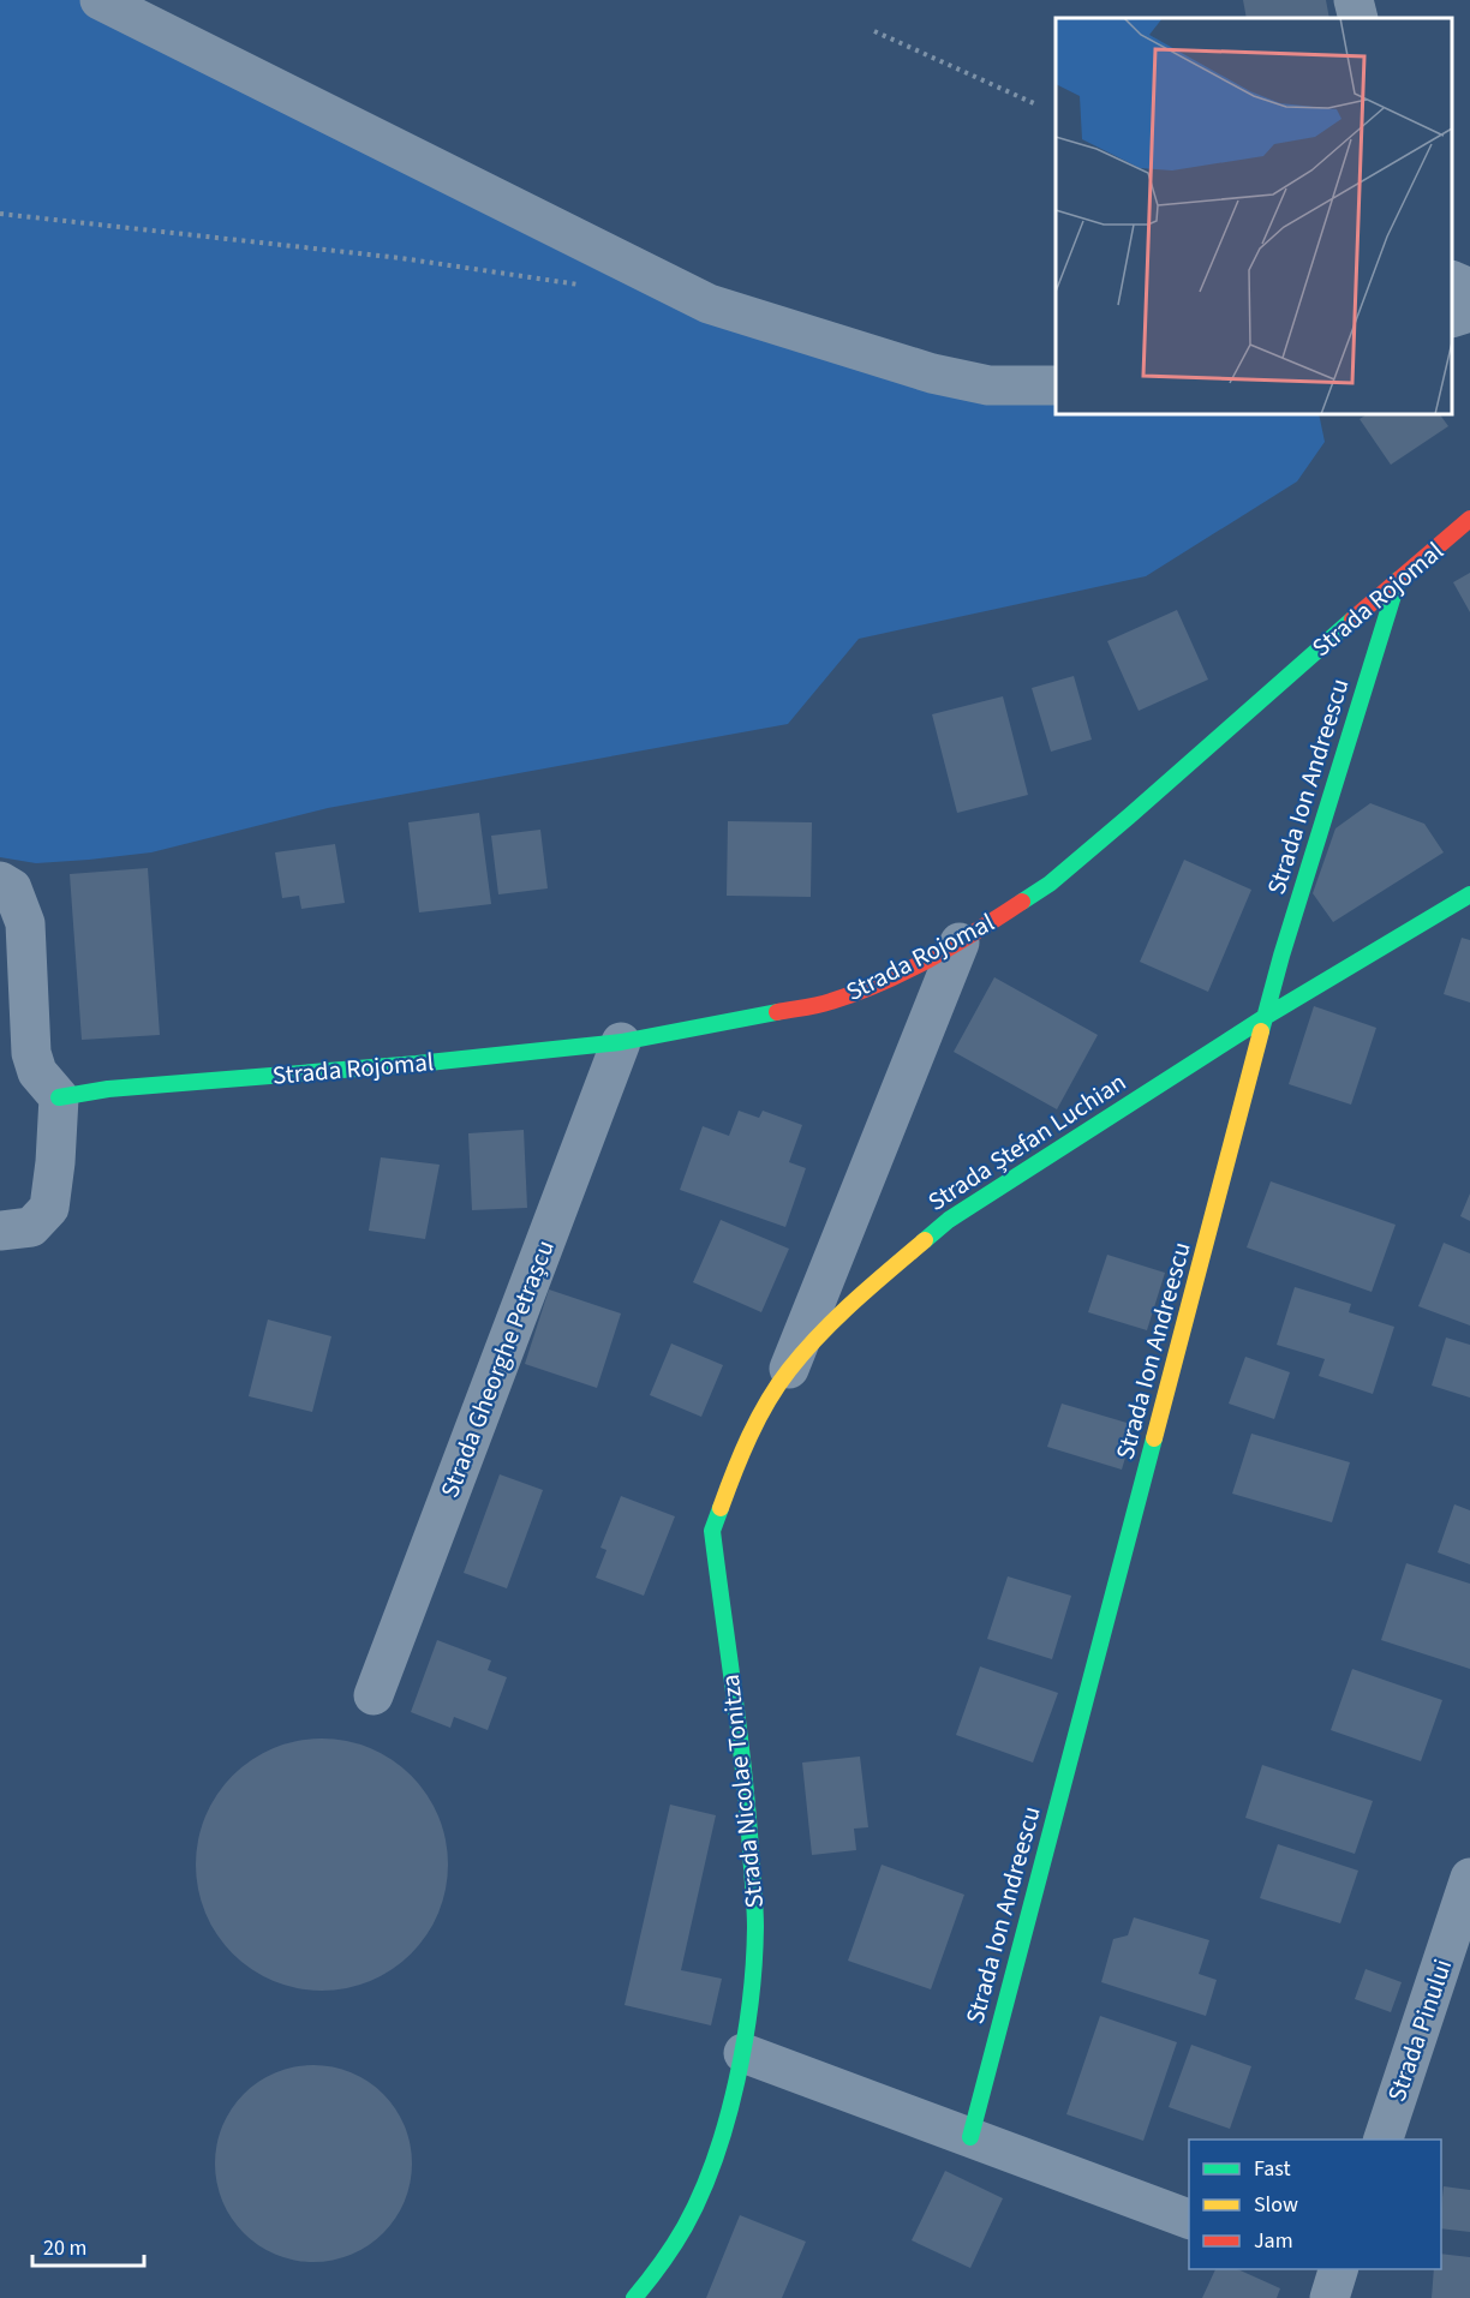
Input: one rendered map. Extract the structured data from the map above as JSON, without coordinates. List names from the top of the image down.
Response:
{
  "streets": {
    "street": [
      "Strada Rojomal",
      "Strada Ion Andreescu",
      "Strada Ștefan Luchian",
      "Strada Gheorghe Petrașcu",
      "Strada Nicolae Tonitza",
      "Strada Pinului"
    ]
  },
  "crossings": [
    ["Strada Rojomal", "Strada Ion Andreescu"],
    ["Strada Rojomal", "Strada Gheorghe Petrașcu"],
    ["Strada Ion Andreescu", "Strada Ștefan Luchian"],
    ["Strada Ștefan Luchian", "Strada Nicolae Tonitza"]
  ],
  "legend": ["Fast", "Slow", "Jam"],
  "scale_bar": "20 m"
}
